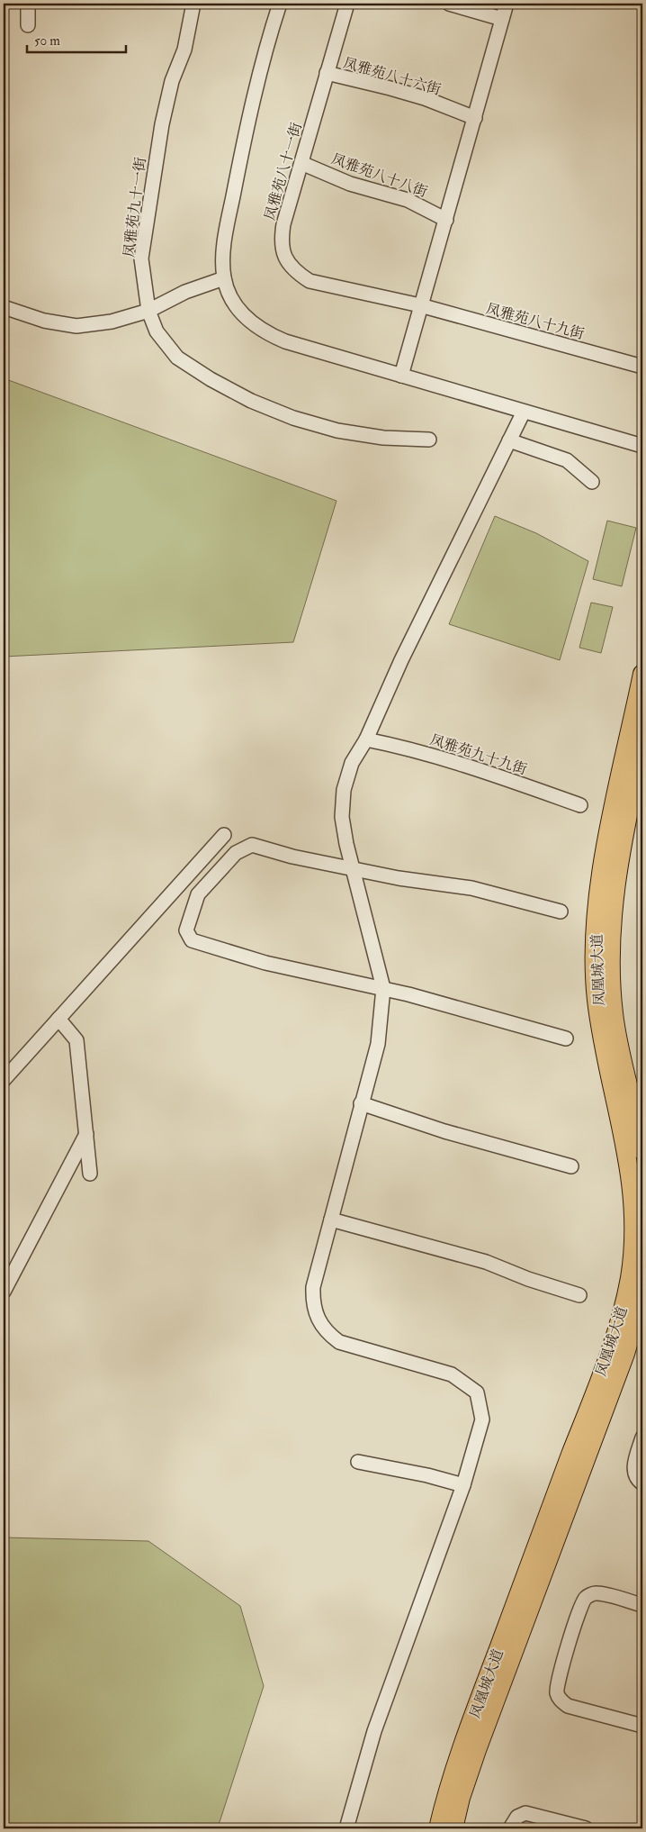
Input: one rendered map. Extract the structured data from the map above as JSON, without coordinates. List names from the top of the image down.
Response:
{
  "streets": {
    "main road": ["凤凰城大道"],
    "street": [
      "凤雅苑八十六街",
      "凤雅苑八十一街",
      "凤雅苑八十八街",
      "凤雅苑九十一街",
      "凤雅苑八十九街",
      "凤雅苑九十九街"
    ]
  },
  "crossings": [
    ["凤雅苑八十六街", "凤雅苑八十一街"],
    ["凤雅苑八十一街", "凤雅苑八十八街"],
    ["凤雅苑八十一街", "凤雅苑八十九街"]
  ],
  "scale_bar": "50 m"
}
